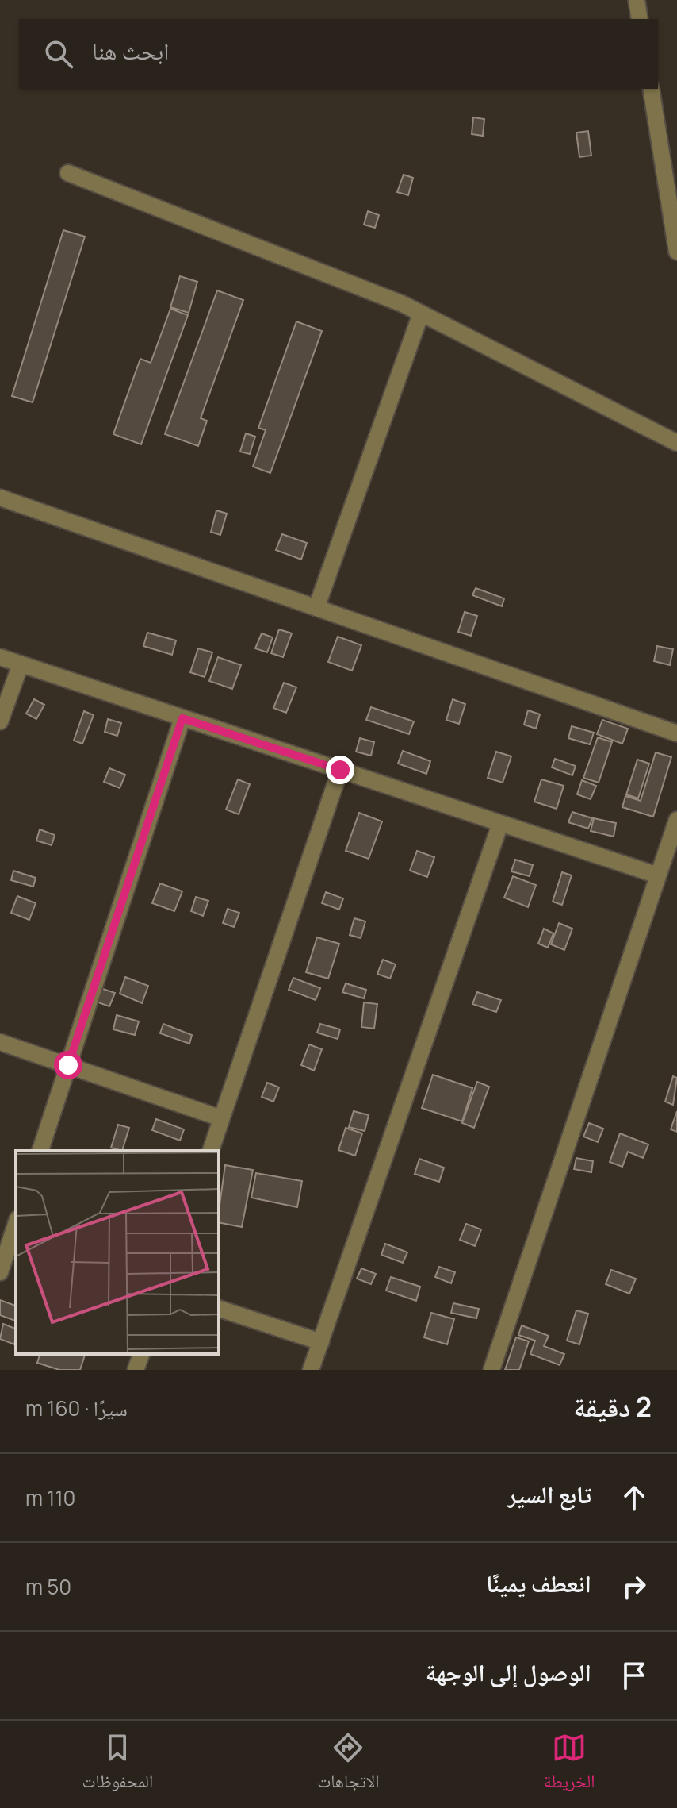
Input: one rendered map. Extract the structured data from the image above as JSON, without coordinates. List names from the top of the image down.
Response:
{
  "page": {
    "search": "ابحث هنا",
    "heading": ["2 دقيقة", "سيرًا · 160 m"],
    "list": [
      ["تابع السير", "110 m"],
      ["انعطف يمينًا", "50 m"],
      "الوصول إلى الوجهة"
    ],
    "nav": ["الخريطة", "الاتجاهات", "المحفوظات"]
  }
}
